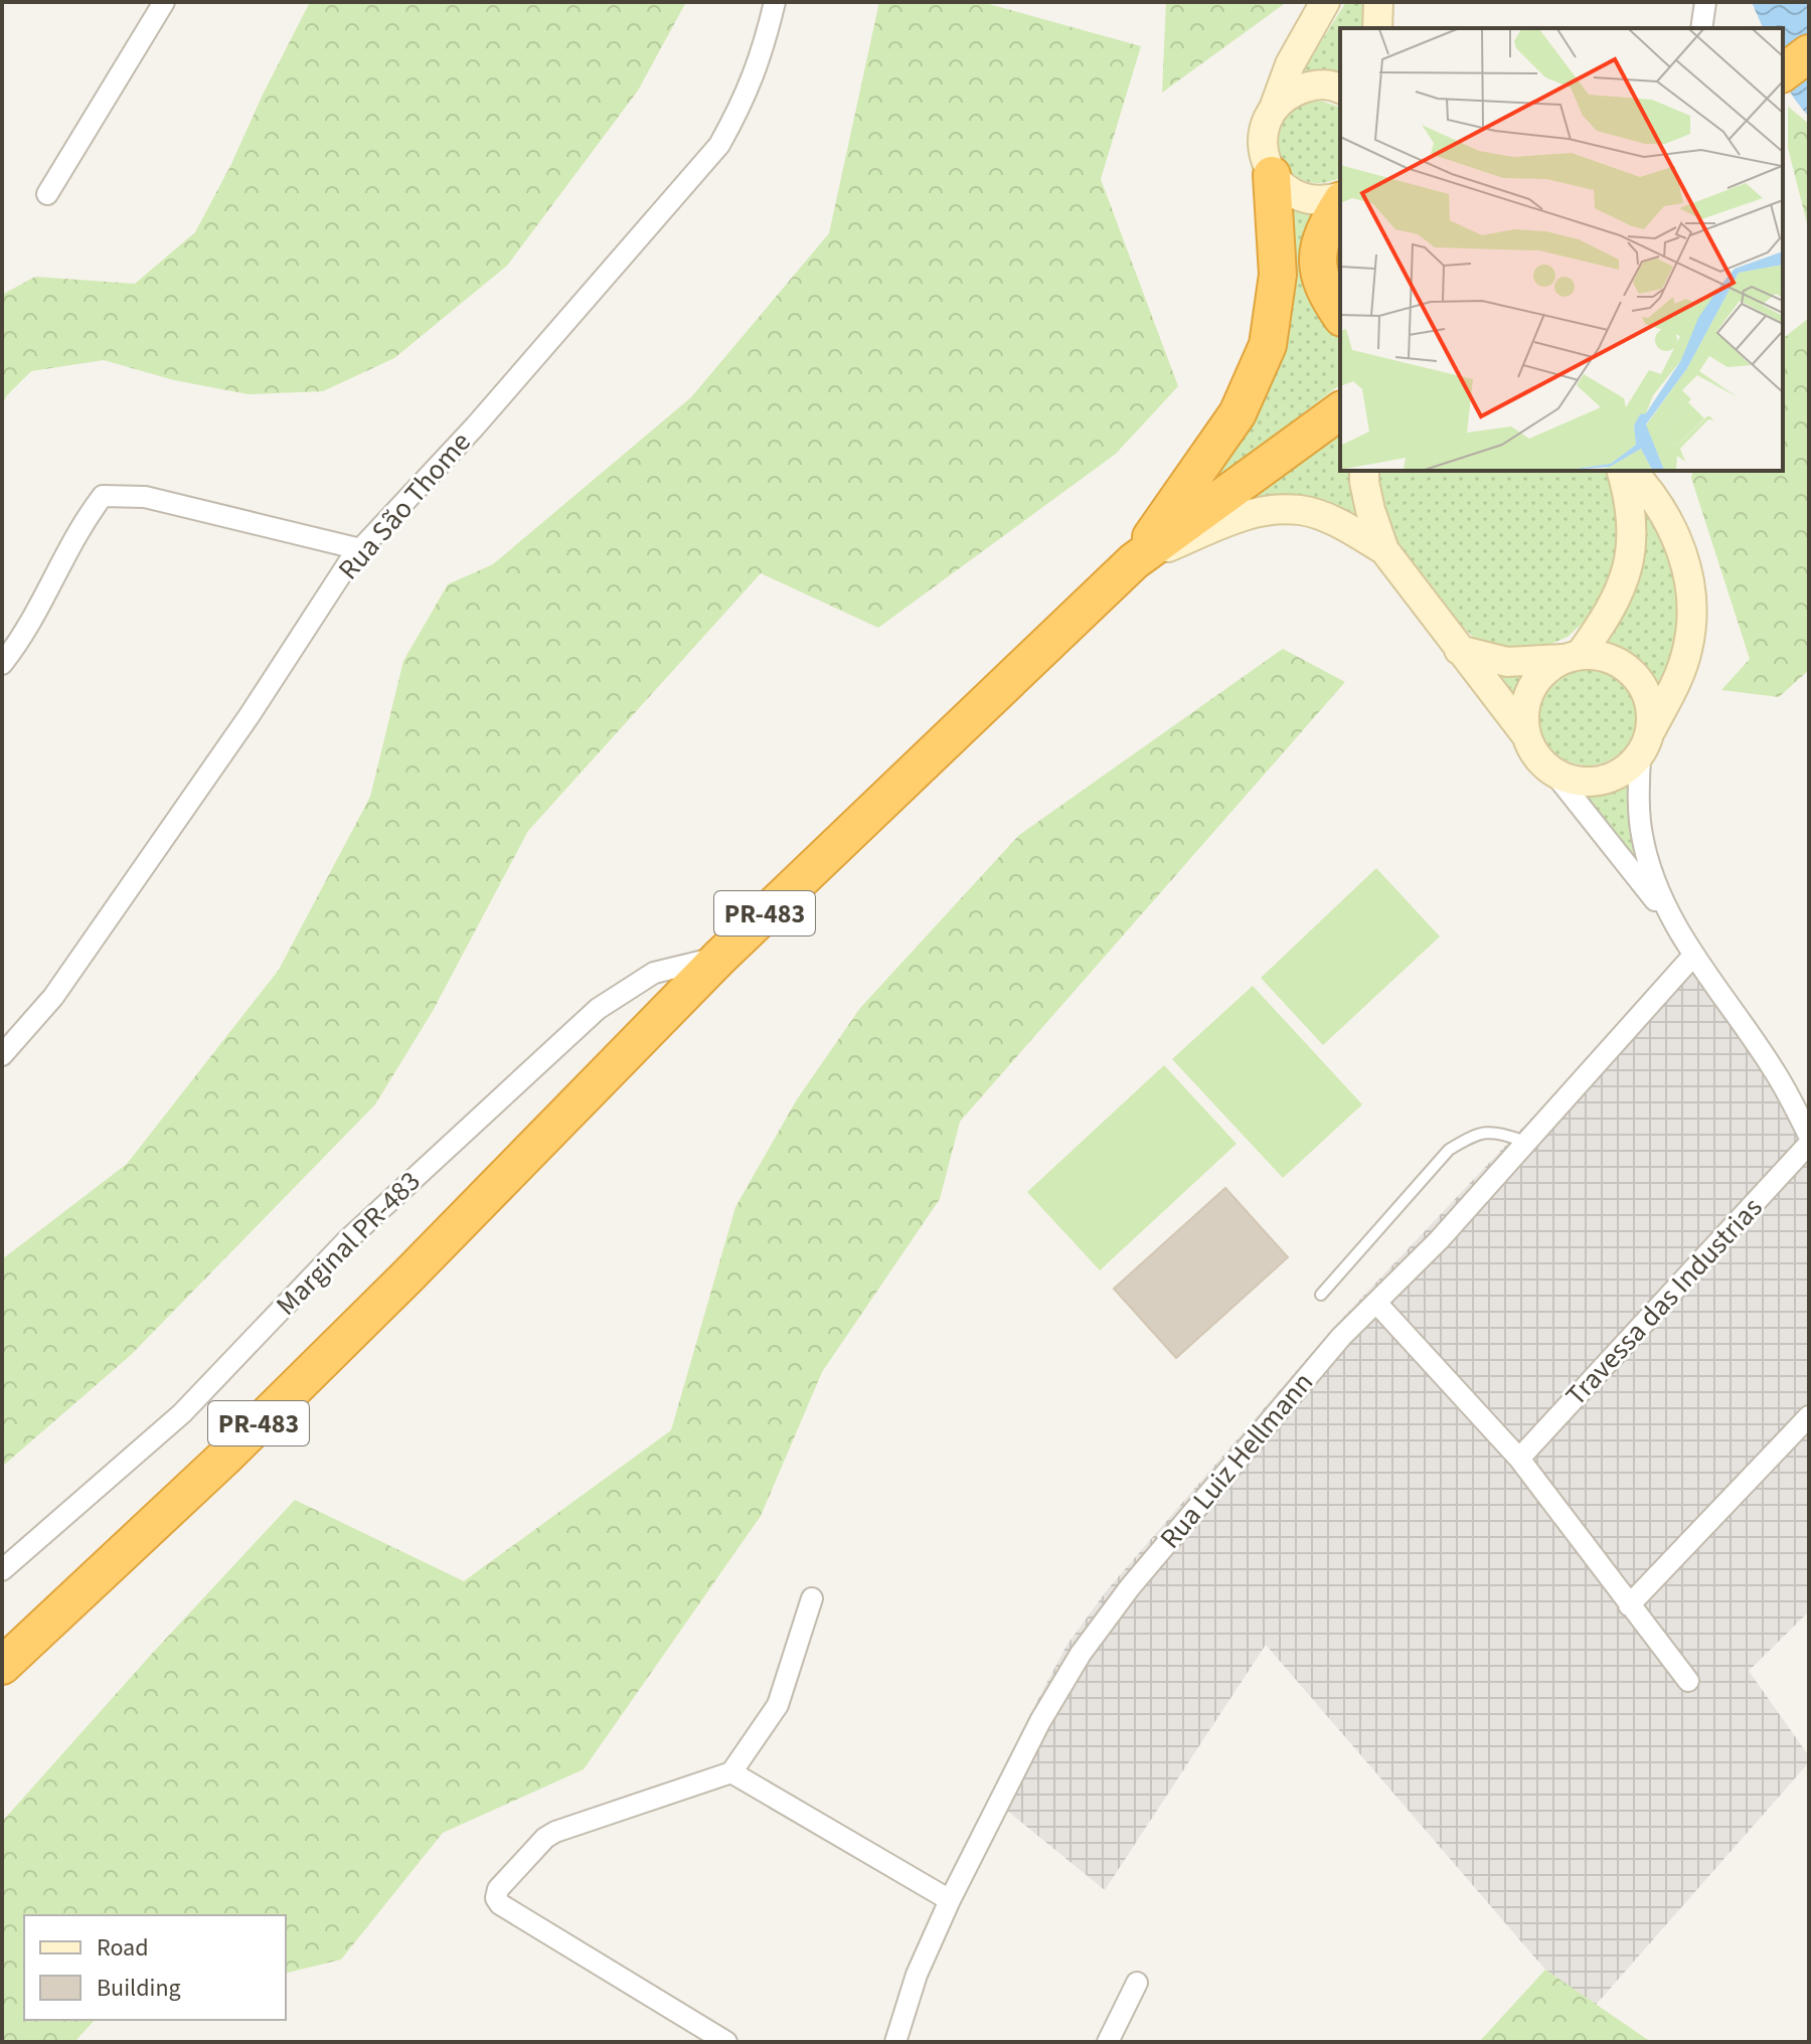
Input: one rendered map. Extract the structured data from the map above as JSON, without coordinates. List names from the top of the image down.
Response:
{
  "streets": {
    "highway": ["PR-483"],
    "street": [
      "Rua São Thome",
      "Marginal PR-483",
      "Travessa das Industrias",
      "Rua Luiz Hellmann"
    ]
  },
  "crossings": [
    ["PR-483", "Marginal PR-483"]
  ],
  "legend": ["Road", "Building"]
}
